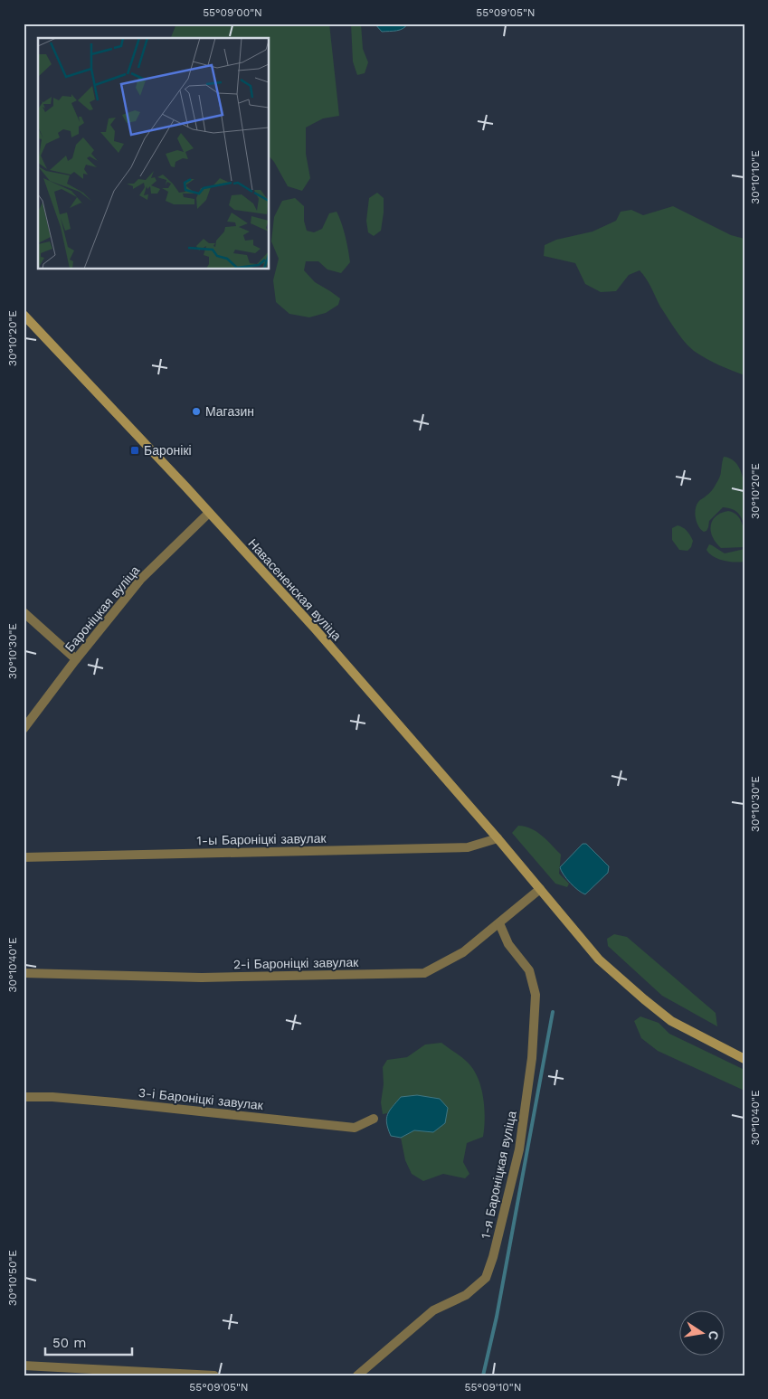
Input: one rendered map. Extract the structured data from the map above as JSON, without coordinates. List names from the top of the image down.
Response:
{
  "streets": {
    "main road": ["Навасененская вуліца"],
    "street": [
      "Бароніцкая вуліца",
      "1-ы Бароніцкі завулак",
      "2-і Бароніцкі завулак",
      "3-і Бароніцкі завулак",
      "1-я Бароніцкая вуліца"
    ]
  },
  "crossings": [
    ["Навасененская вуліца", "Бароніцкая вуліца"],
    ["Навасененская вуліца", "1-ы Бароніцкі завулак"],
    ["Навасененская вуліца", "2-і Бароніцкі завулак"],
    ["2-і Бароніцкі завулак", "1-я Бароніцкая вуліца"]
  ],
  "places": {
    "other": ["Магазин"],
    "transit": ["Баронікі"]
  },
  "scale_bar": "50 m",
  "north": "right",
  "coordinates": [
    "55°09'00\"N",
    "55°09'05\"N",
    "30°10'10\"E",
    "30°10'20\"E",
    "30°10'30\"E",
    "30°10'40\"E",
    "30°10'50\"E",
    "55°09'10\"N"
  ]
}
